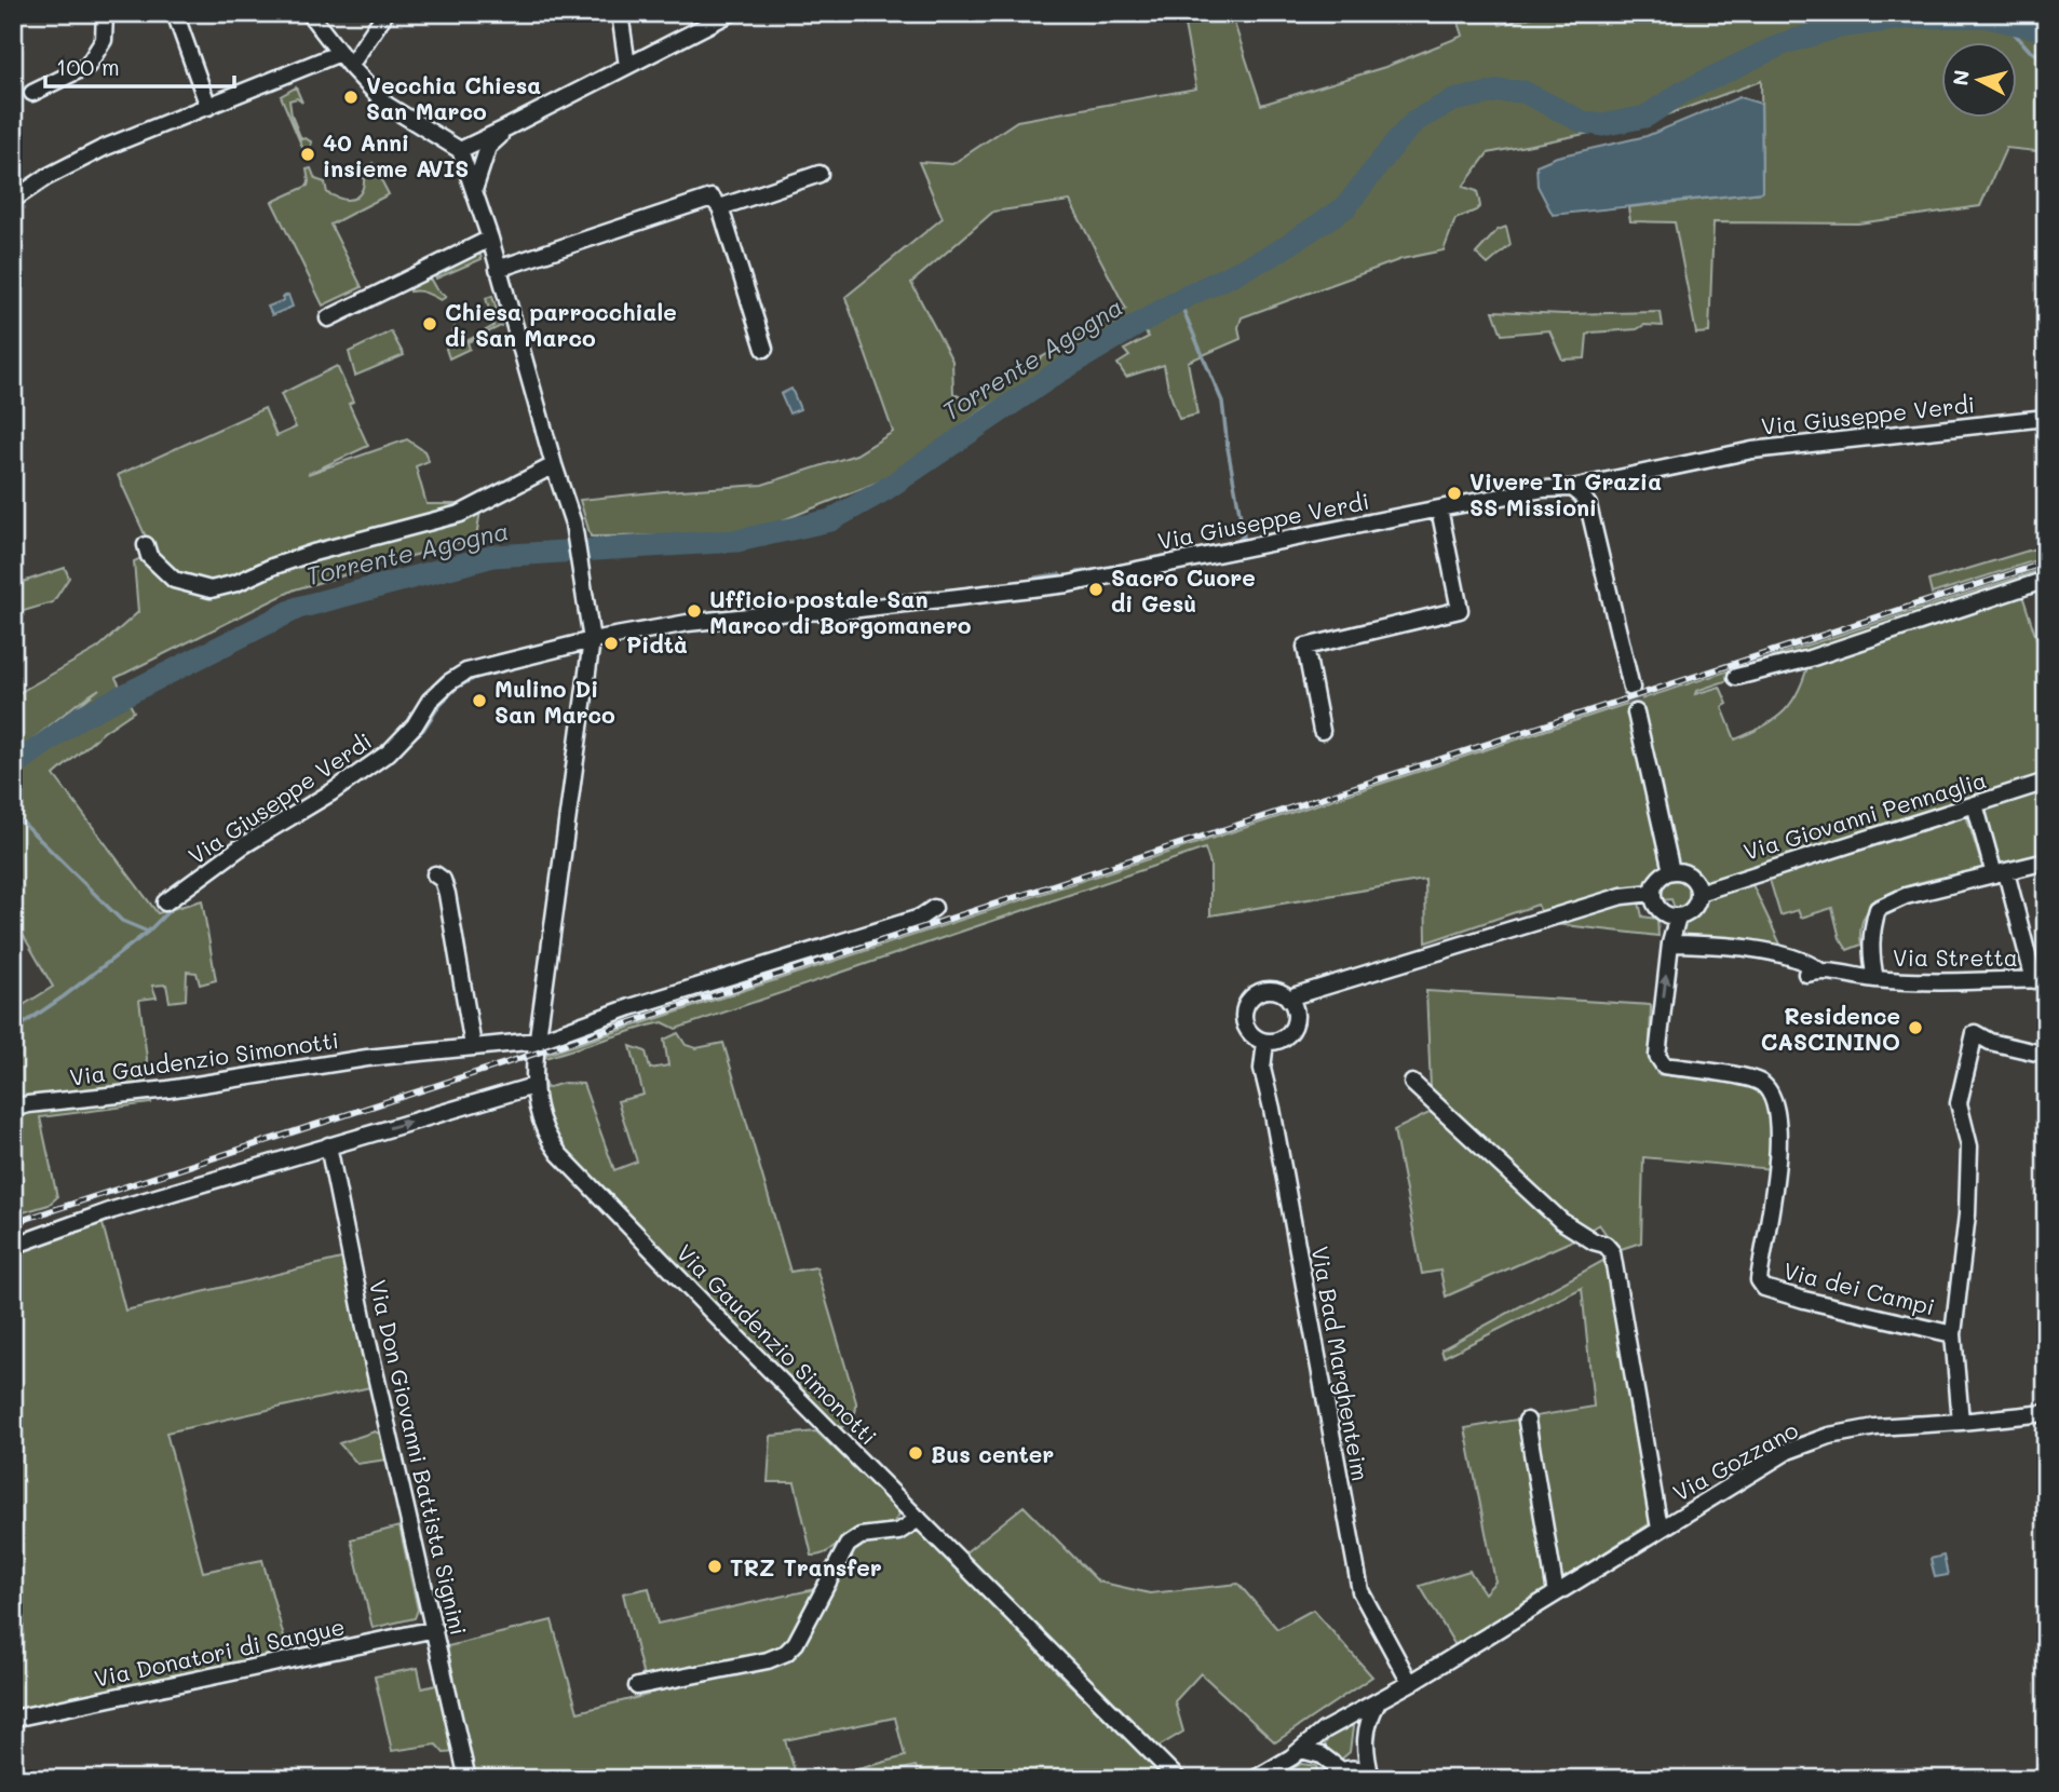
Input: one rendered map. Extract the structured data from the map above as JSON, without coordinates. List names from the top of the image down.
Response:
{
  "streets": {
    "street": [
      "Via Giuseppe Verdi",
      "Via Giovanni Pennaglia",
      "Via Stretta",
      "Via Gaudenzio Simonotti",
      "Via dei Campi",
      "Via Bad Marghenteim",
      "Via Don Giovanni Battista Signini",
      "Via Gozzano",
      "Via Donatori di Sangue"
    ]
  },
  "crossings": [
    ["Via Giuseppe Verdi", "Via Gaudenzio Simonotti"],
    ["Via Giovanni Pennaglia", "Via Stretta"],
    ["Via Giovanni Pennaglia", "Via dei Campi"],
    ["Via Stretta", "Via dei Campi"],
    ["Via Bad Marghenteim", "Via Gozzano"],
    ["Via Don Giovanni Battista Signini", "Via Donatori di Sangue"]
  ],
  "water": ["Torrente Agogna"],
  "places": [
    "Vecchia Chiesa San Marco",
    "40 Anni insieme AVIS",
    "Chiesa parrocchiale di San Marco",
    "Vivere In Grazia SS Missioni",
    "Sacro Cuore di Gesù",
    "Ufficio postale San Marco di Borgomanero",
    "Pidtà",
    "Mulino Di San Marco",
    "Residence CASCININO",
    "Bus center",
    "TRZ Transfer"
  ],
  "scale_bar": "100 m",
  "north": "left"
}
